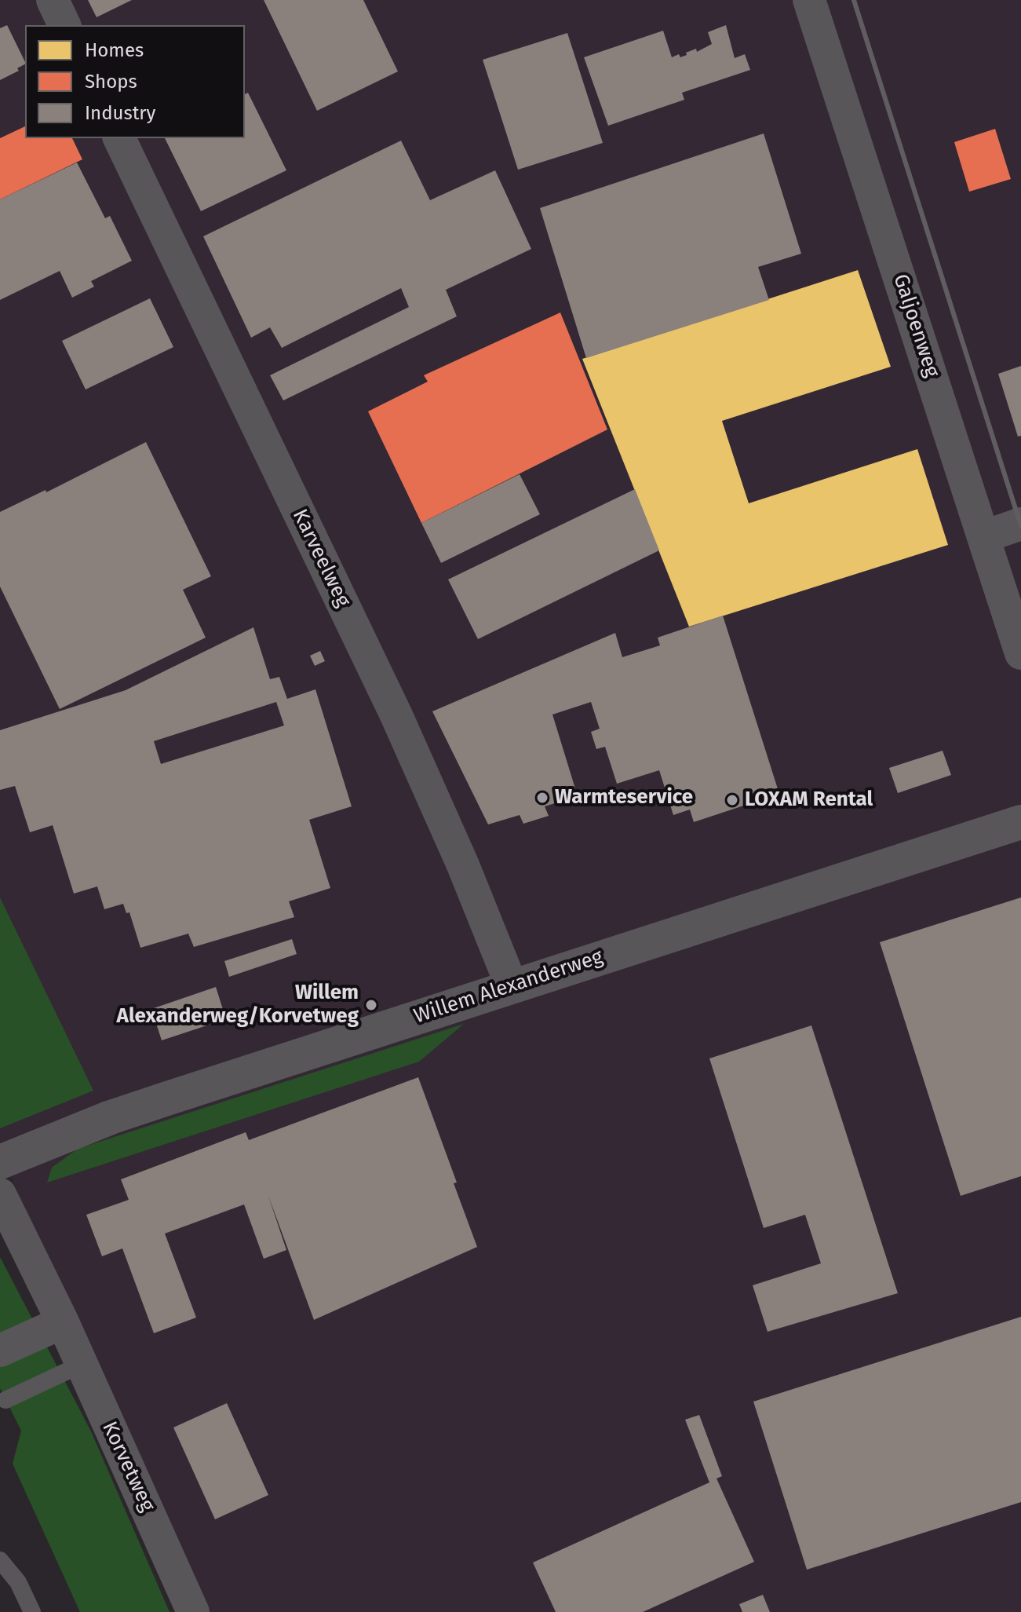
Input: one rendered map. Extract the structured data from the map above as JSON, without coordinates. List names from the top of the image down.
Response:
{
  "streets": {
    "street": [
      "Galjoenweg",
      "Karveelweg",
      "Willem Alexanderweg",
      "Korvetweg"
    ]
  },
  "crossings": [
    ["Karveelweg", "Willem Alexanderweg"]
  ],
  "places": ["Warmteservice", "LOXAM Rental", "Willem Alexanderweg/Korvetweg"],
  "legend": ["Homes", "Shops", "Industry"]
}
